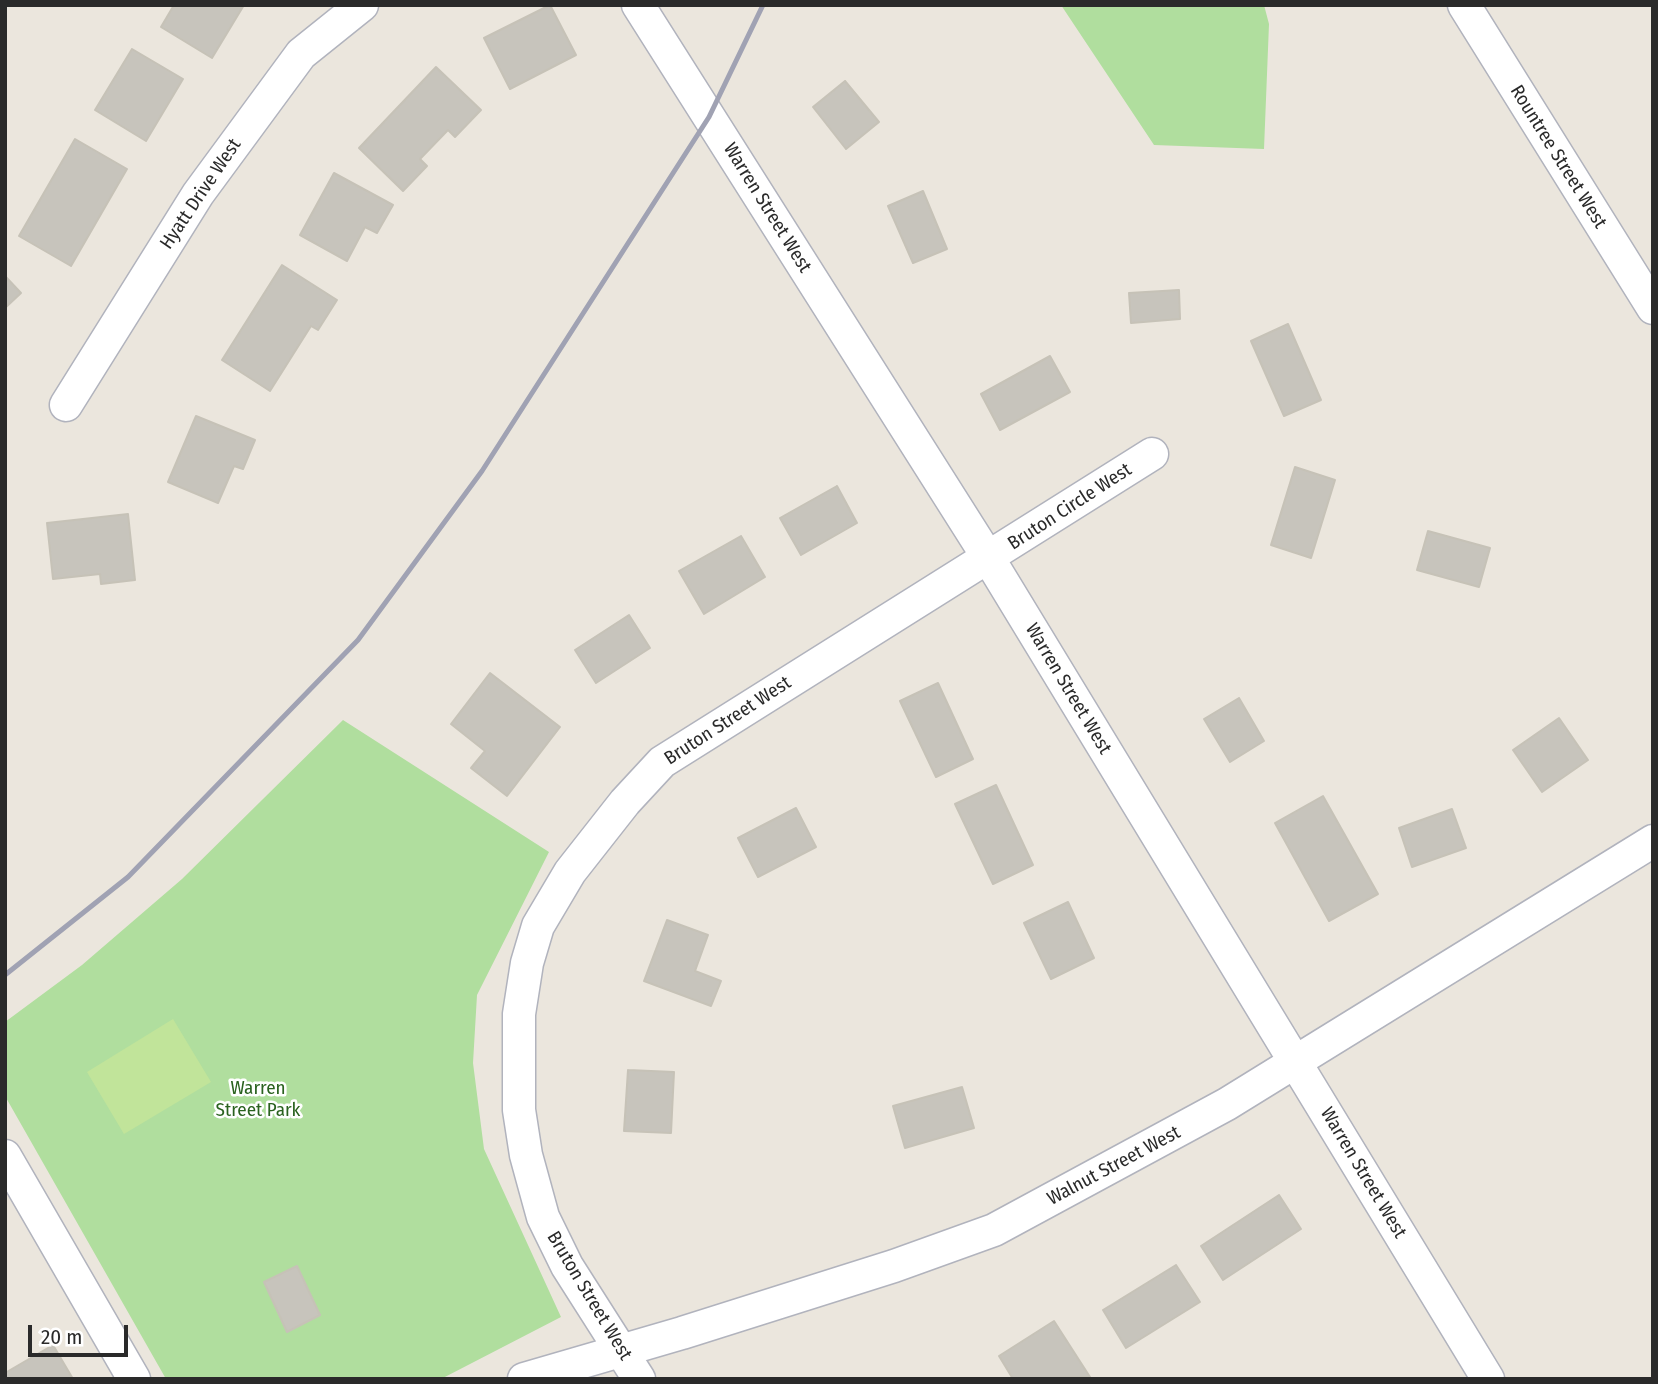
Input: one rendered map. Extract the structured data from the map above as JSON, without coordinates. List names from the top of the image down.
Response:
{
  "streets": {
    "street": [
      "Rountree Street West",
      "Hyatt Drive West",
      "Warren Street West",
      "Bruton Circle West",
      "Bruton Street West",
      "Walnut Street West"
    ]
  },
  "crossings": [
    ["Warren Street West", "Bruton Circle West"],
    ["Warren Street West", "Bruton Street West"],
    ["Warren Street West", "Walnut Street West"],
    ["Bruton Circle West", "Bruton Street West"],
    ["Bruton Street West", "Walnut Street West"]
  ],
  "parks": ["Warren Street Park"],
  "scale_bar": "20 m"
}
